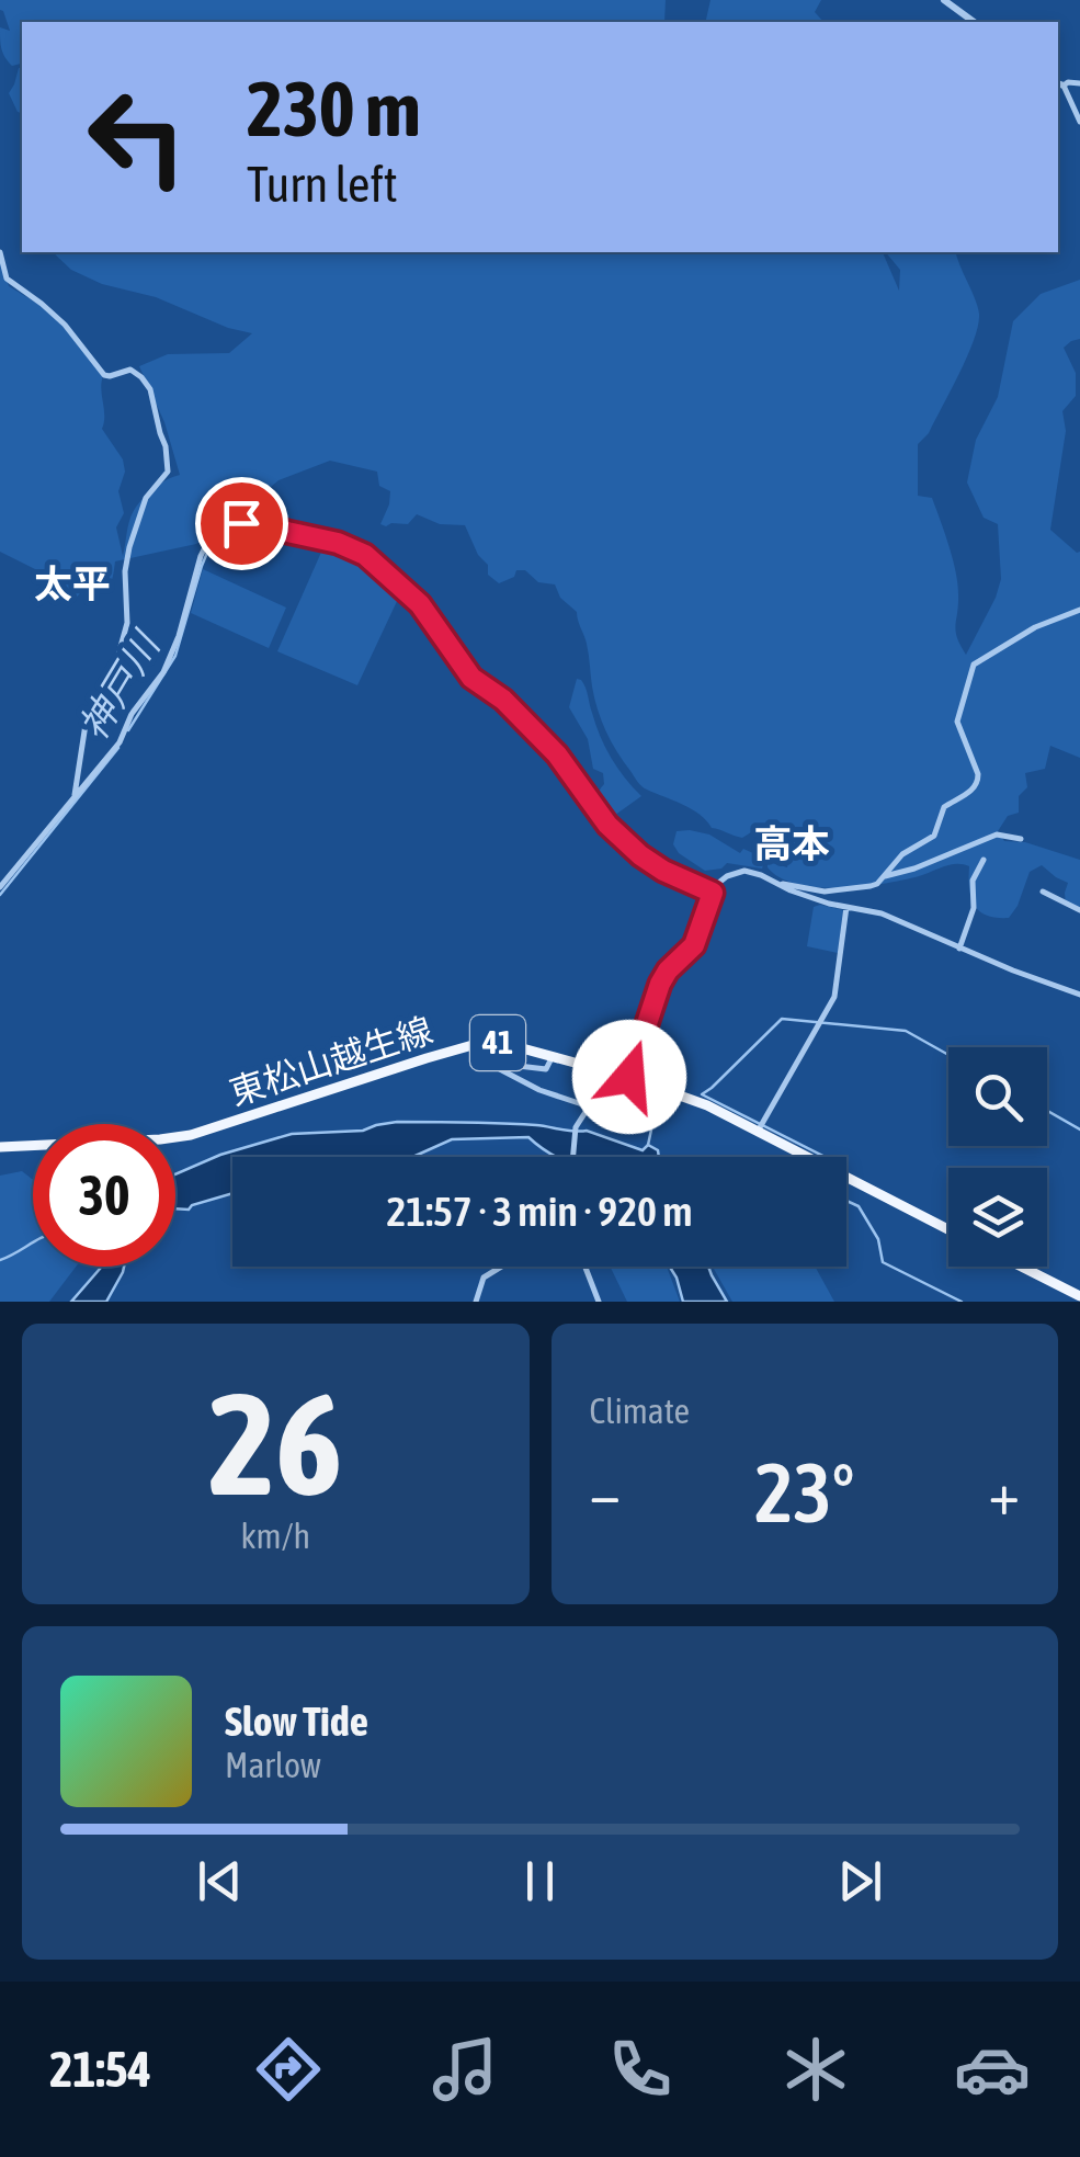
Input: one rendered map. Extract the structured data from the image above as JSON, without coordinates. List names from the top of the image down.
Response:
{
  "streets": {
    "main road": ["41", "東松山越生線"]
  },
  "districts": ["太平", "高本"],
  "water": ["神戸川"],
  "page": {
    "turn": ["230 m", "Turn left"],
    "limit": "30",
    "trip": "21:57 · 3 min · 920 m",
    "tile": [
      ["26", "km/h"],
      "Climate"
    ],
    "heat": ["−", "23°", "+"],
    "song": ["Slow Tide", "Marlow"],
    "tabs": "21:54"
  }
}
